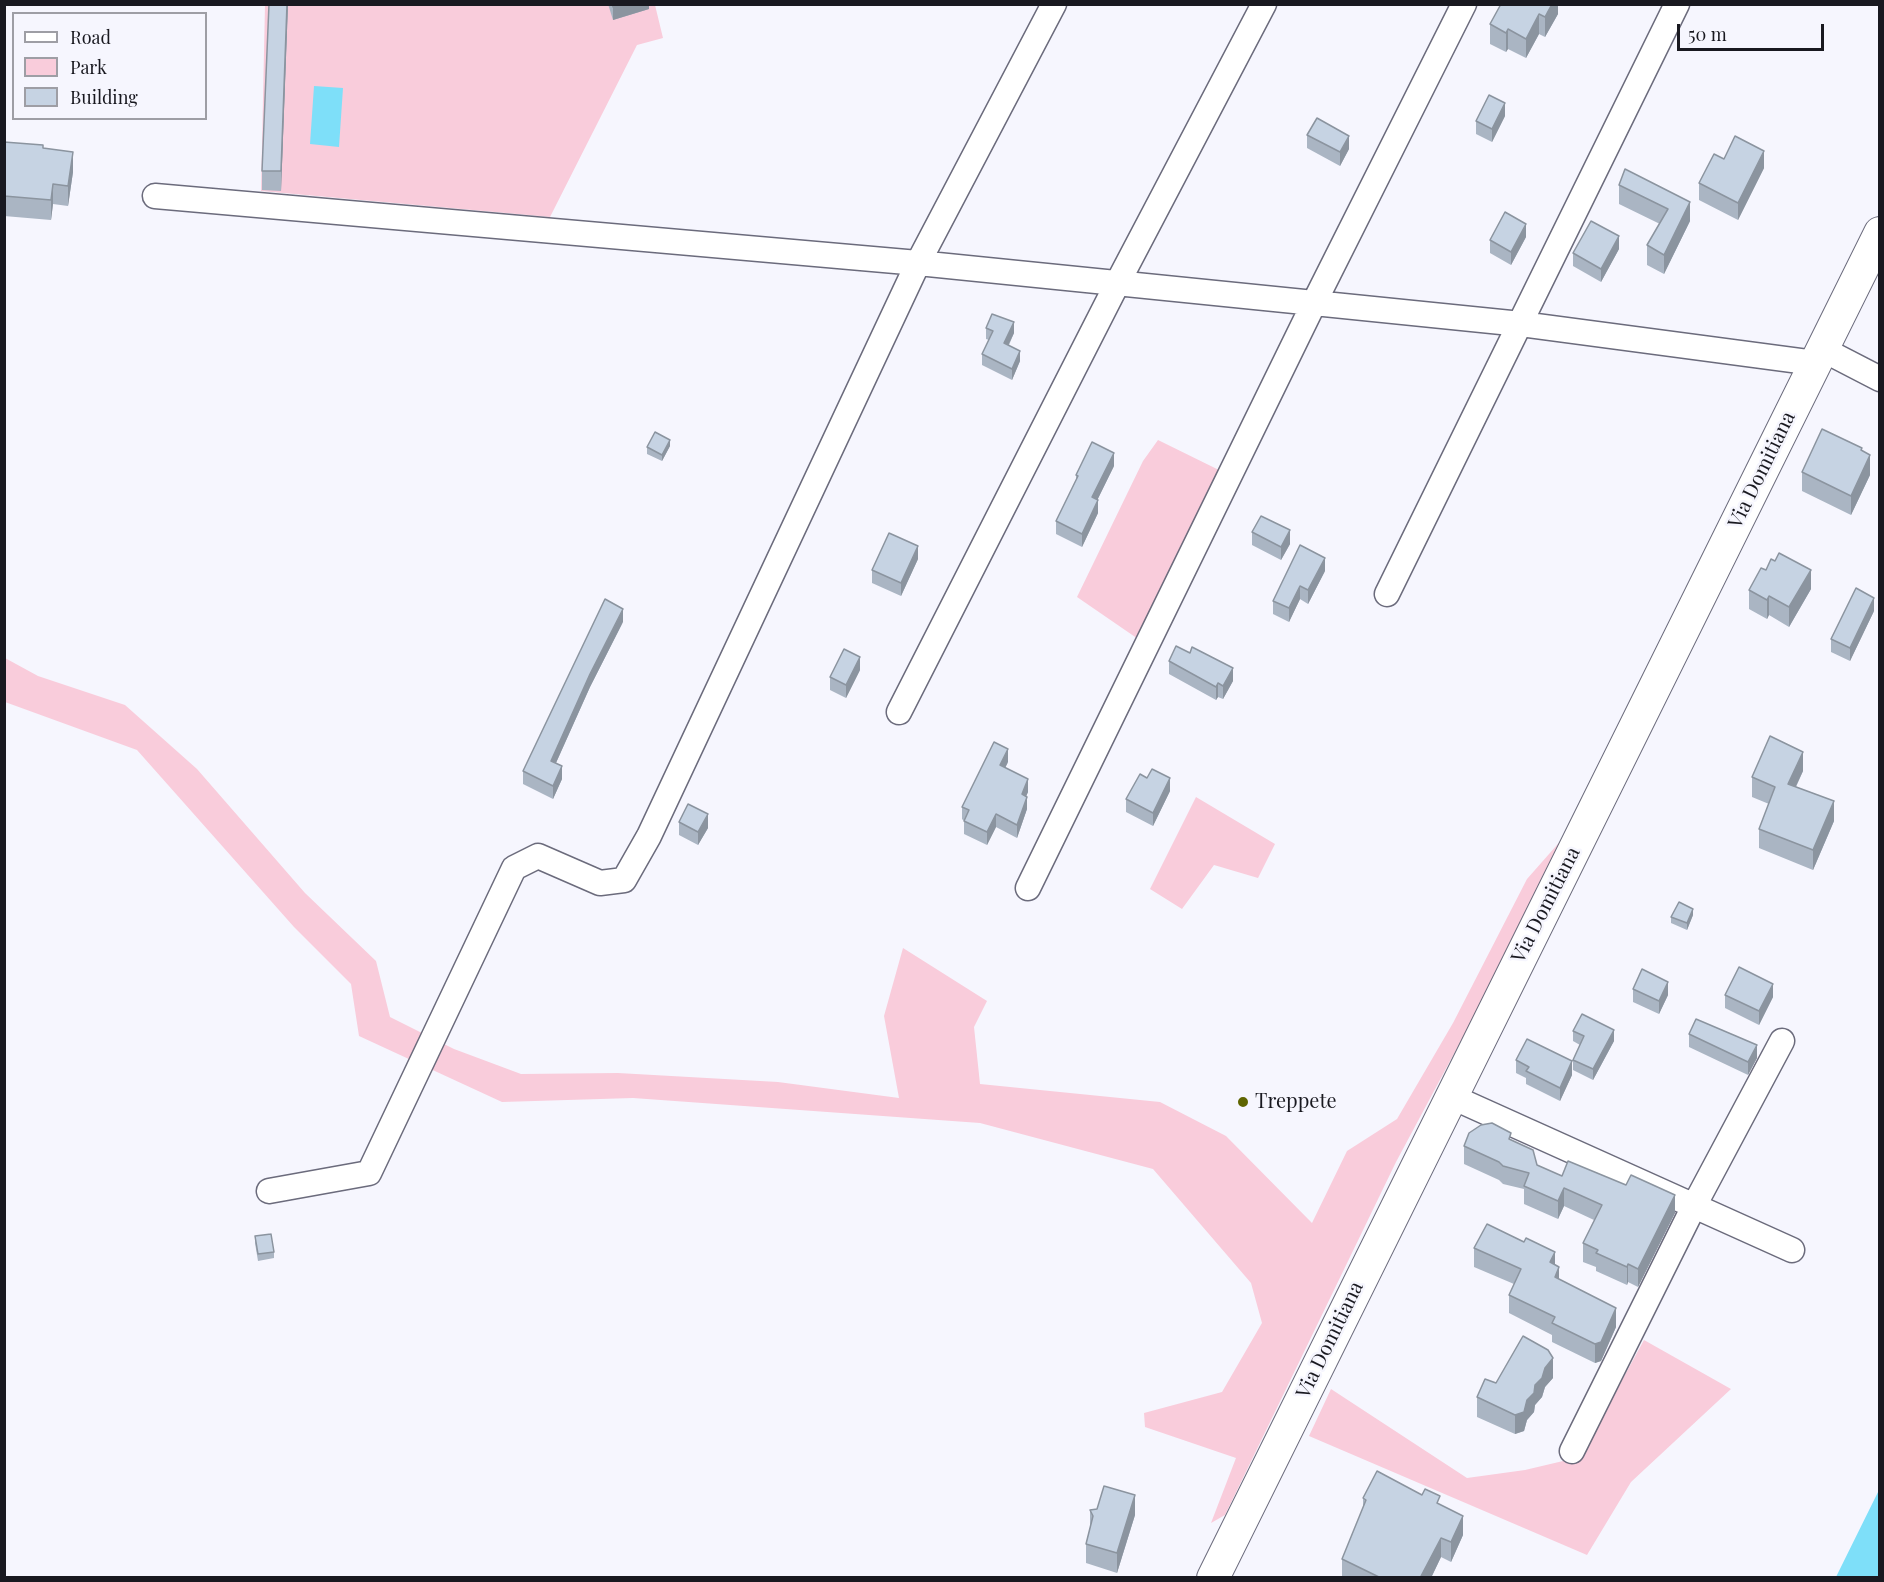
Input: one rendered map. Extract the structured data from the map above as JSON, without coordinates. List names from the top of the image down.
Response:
{
  "streets": {
    "main road": ["Via Domitiana"]
  },
  "places": ["Treppete"],
  "legend": ["Road", "Park", "Building"],
  "scale_bar": "50 m"
}
